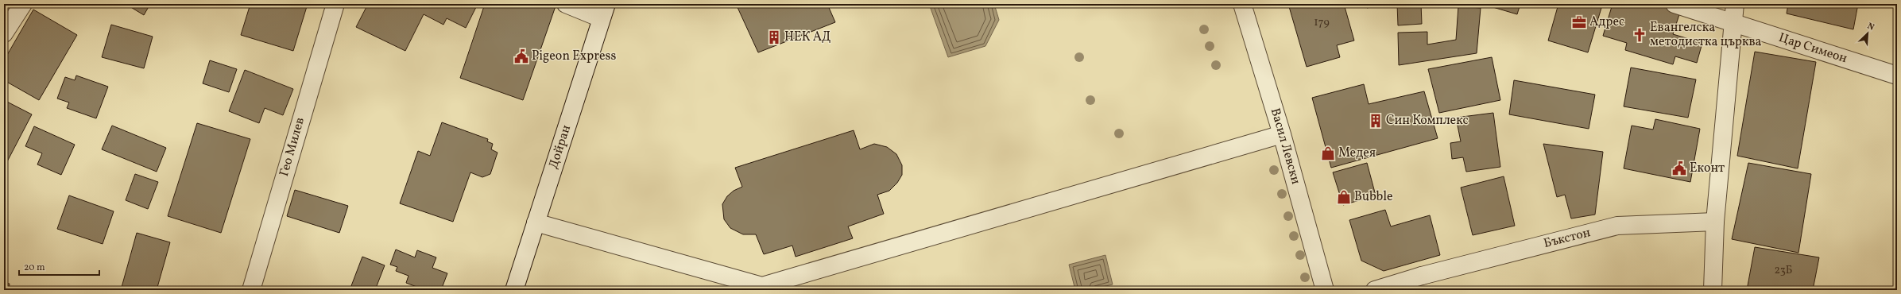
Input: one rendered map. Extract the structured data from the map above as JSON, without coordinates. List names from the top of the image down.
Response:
{
  "streets": {
    "street": [
      "Цар Симеон",
      "Васил Левски",
      "Гео Милев",
      "Дойран",
      "Бъкстон"
    ]
  },
  "places": {
    "office": ["Адрес"],
    "church": ["Евангелска методистка църква"],
    "building": ["НЕК АД", "Син Комплекс"],
    "public building": ["Pigeon Express", "Еконт"],
    "shop": ["Медея", "Bubble"]
  },
  "house_numbers": ["179", "23Б"],
  "scale_bar": "20 m",
  "north": "top right"
}
